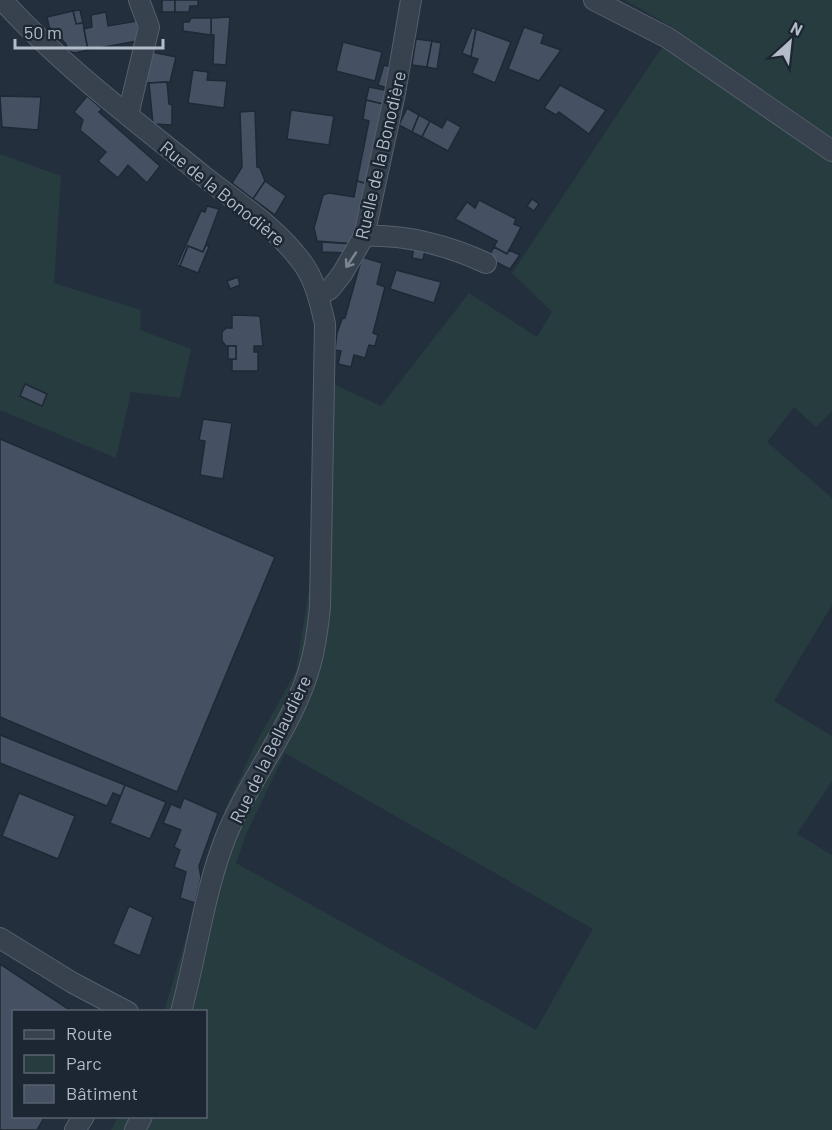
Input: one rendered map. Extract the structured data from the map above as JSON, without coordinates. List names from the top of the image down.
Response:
{
  "streets": {
    "street": ["Ruelle de la Bonodière", "Rue de la Bonodière", "Rue de la Bellaudière"]
  },
  "crossings": [
    ["Ruelle de la Bonodière", "Rue de la Bonodière"],
    ["Rue de la Bonodière", "Rue de la Bellaudière"]
  ],
  "legend": ["Route", "Parc", "Bâtiment"],
  "scale_bar": "50 m",
  "north": "top right"
}
